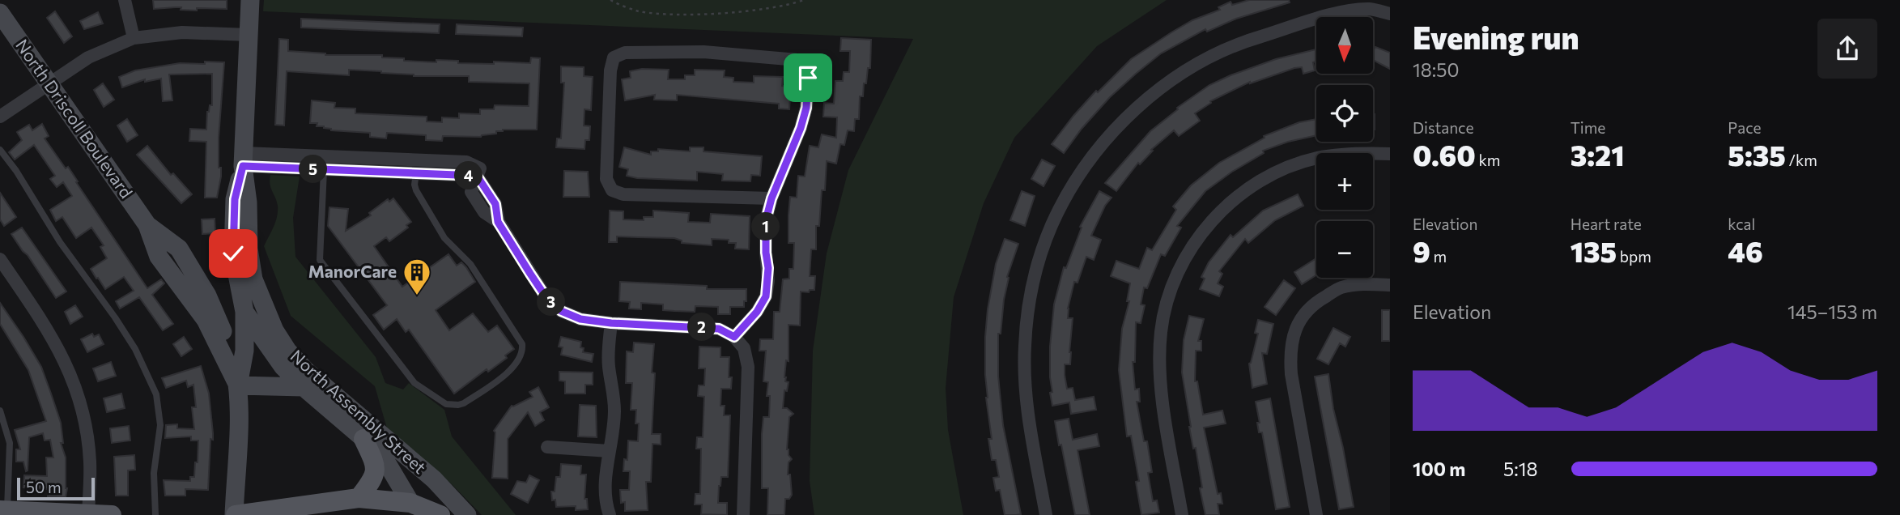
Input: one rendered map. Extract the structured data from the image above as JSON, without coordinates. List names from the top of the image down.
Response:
{
  "streets": {
    "main road": ["North Driscoll Boulevard", "North Assembly Street"]
  },
  "places": {
    "building": ["ManorCare"]
  },
  "scale_bar": "50 m",
  "north": "bottom",
  "page": {
    "heading": ["Evening run", "18:50"],
    "map_buttons": ["+", "−"],
    "stats": [
      ["Distance", "0.60 km"],
      ["Time", "3:21"],
      ["Pace", "5:35 /km"],
      ["Elevation", "9 m"],
      ["Heart rate", "135 bpm"],
      ["kcal", "46"]
    ],
    "pins": [
      "5",
      "4",
      "1",
      "3",
      "2"
    ],
    "chart": ["Elevation", "145–153 m"],
    "list": [
      {
        "name": "100 m",
        "note": "5:18"
      }
    ],
    "scale": "50 m"
  }
}
